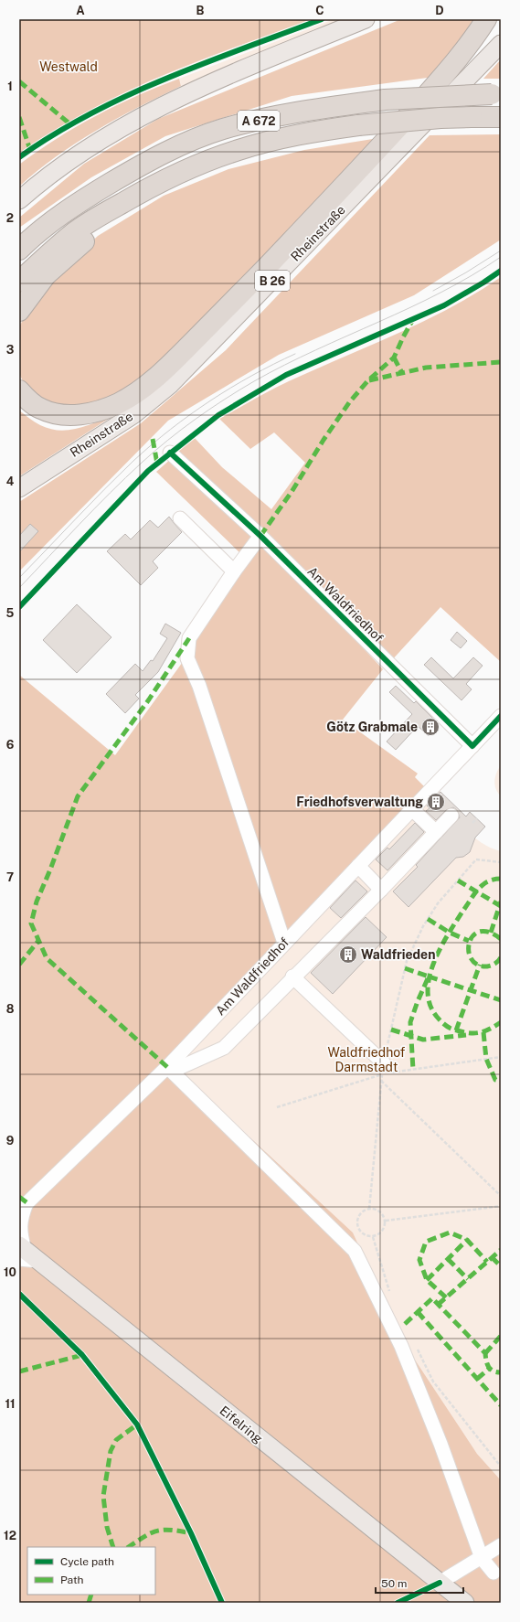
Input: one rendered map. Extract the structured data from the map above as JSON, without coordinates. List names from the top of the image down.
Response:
{
  "streets": {
    "highway": ["A 672"],
    "main road": ["Rheinstraße", "B 26", "Eifelring"],
    "street": ["Am Waldfriedhof"]
  },
  "crossings": [
    ["Am Waldfriedhof", "Eifelring"]
  ],
  "parks": ["Westwald", "Waldfriedhof Darmstadt"],
  "places": {
    "building": ["Götz Grabmale", "Friedhofsverwaltung", "Waldfrieden"]
  },
  "legend": ["Cycle path", "Path"],
  "scale_bar": "50 m",
  "grid": {
    "columns": [
      "A",
      "B",
      "C",
      "D"
    ],
    "rows": [
      "1",
      "2",
      "3",
      "4",
      "5",
      "6",
      "7",
      "8",
      "9",
      "10",
      "11",
      "12"
    ]
  }
}
